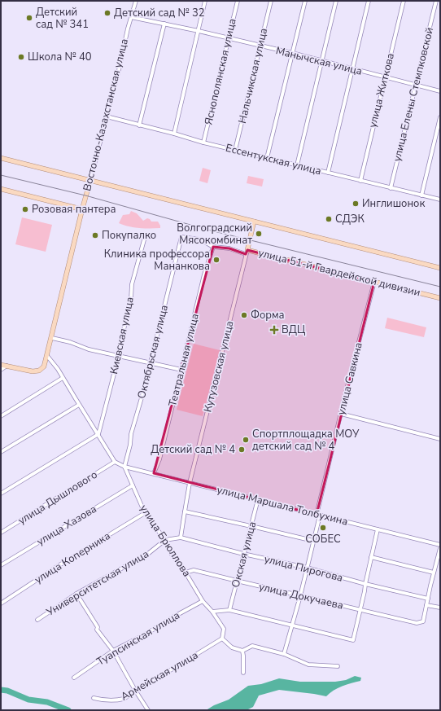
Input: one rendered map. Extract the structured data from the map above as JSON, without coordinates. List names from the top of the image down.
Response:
{
  "streets": {
    "main road": ["Восточно-Казахстанская улица", "улица 51-й Гвардейской дивизии"],
    "street": [
      "Манычская улица",
      "Яснополянская улица",
      "Нальчикская улица",
      "улица Житкова",
      "улица Елены Стемпковской",
      "Ессентукская улица",
      "Киевская улица",
      "Октябрьская улица",
      "Театральная улица",
      "Кутузовская улица",
      "улица Савкина",
      "улица Дышлового",
      "улица Маршала Толбухина",
      "улица Хазова",
      "улица Брюллова",
      "Окская улица",
      "улица Коперника",
      "улица Пирогова",
      "Университетская улица",
      "улица Докучаева",
      "Туапсинская улица",
      "Армейская улица"
    ]
  },
  "crossings": [
    ["Манычская улица", "Яснополянская улица"],
    ["Манычская улица", "Нальчикская улица"],
    ["Манычская улица", "улица Житкова"],
    ["Манычская улица", "улица Елены Стемпковской"],
    ["Яснополянская улица", "Ессентукская улица"],
    ["Нальчикская улица", "Ессентукская улица"],
    ["улица Житкова", "Ессентукская улица"],
    ["улица Елены Стемпковской", "Ессентукская улица"],
    ["Восточно-Казахстанская улица", "Ессентукская улица"],
    ["улица 51-й Гвардейской дивизии", "Кутузовская улица"],
    ["улица 51-й Гвардейской дивизии", "улица Савкина"],
    ["Октябрьская улица", "Театральная улица"],
    ["Октябрьская улица", "улица Маршала Толбухина"],
    ["Октябрьская улица", "улица Брюллова"],
    ["Театральная улица", "улица Маршала Толбухина"],
    ["Кутузовская улица", "улица Маршала Толбухина"],
    ["улица Савкина", "улица Маршала Толбухина"],
    ["улица Савкина", "улица Пирогова"],
    ["улица Савкина", "улица Докучаева"],
    ["улица Маршала Толбухина", "улица Брюллова"],
    ["улица Маршала Толбухина", "Окская улица"],
    ["улица Хазова", "улица Брюллова"],
    ["улица Брюллова", "улица Коперника"],
    ["улица Брюллова", "Университетская улица"],
    ["улица Брюллова", "улица Докучаева"],
    ["улица Брюллова", "Туапсинская улица"],
    ["улица Брюллова", "Армейская улица"],
    ["Окская улица", "улица Пирогова"],
    ["Окская улица", "улица Докучаева"],
    ["улица Пирогова", "Университетская улица"]
  ],
  "places": {
    "other": [
      "Детский сад № 32",
      "Детский сад № 341",
      "Школа № 40",
      "Инглишонок",
      "Розовая пантера",
      "СДЭК",
      "Волгоградский Мясокомбинат",
      "Покупалко",
      "Клиника профессора Мананкова",
      "Форма",
      "Спортплощадка МОУ детский сад № 4",
      "Детский сад № 4",
      "СОБЕС"
    ],
    "health": ["ВДЦ"]
  }
}
